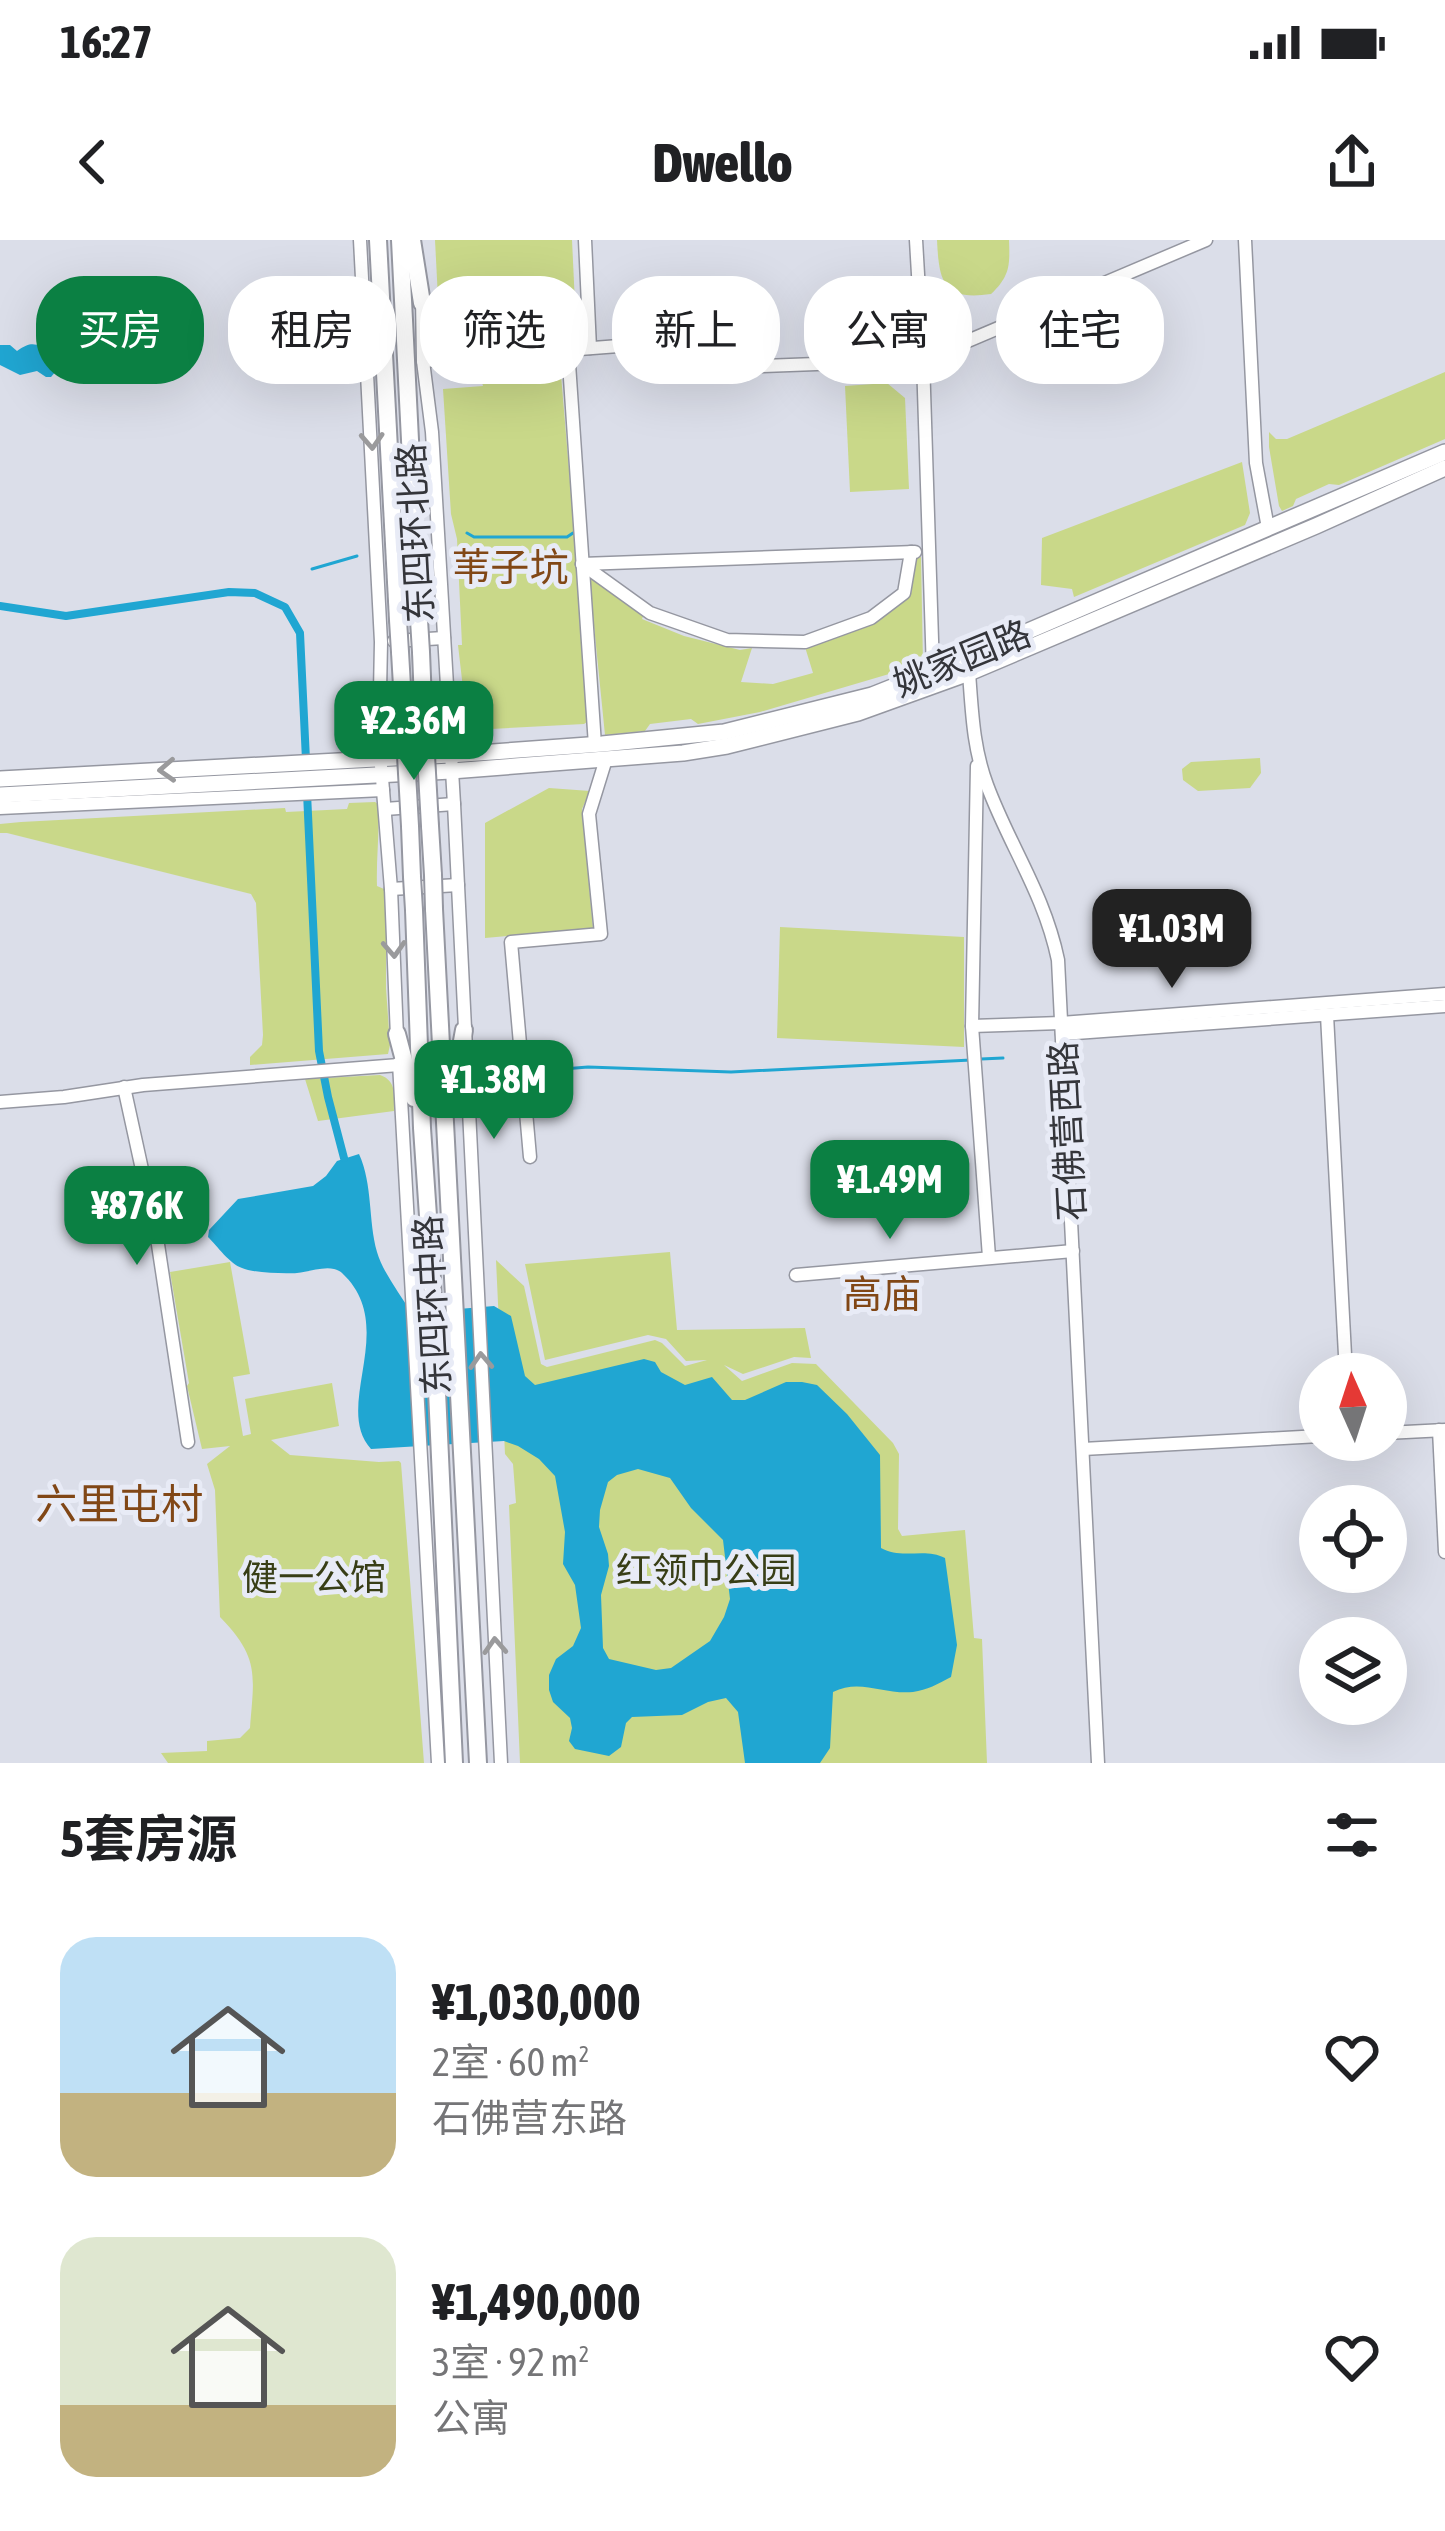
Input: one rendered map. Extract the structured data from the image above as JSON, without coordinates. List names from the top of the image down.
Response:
{
  "streets": {
    "highway": ["东四环北路", "东四环中路"],
    "main road": ["姚家园路"],
    "street": ["石佛营西路"]
  },
  "crossings": [
    ["东四环北路", "姚家园路"],
    ["东四环北路", "东四环中路"],
    ["姚家园路", "石佛营西路"],
    ["姚家园路", "东四环中路"]
  ],
  "districts": ["苇子坑", "高庙", "六里屯村"],
  "parks": ["红领巾公园", "健一公馆"],
  "north": "top",
  "page": {
    "status": "16:27",
    "header": "Dwello",
    "chip": [
      "买房",
      "租房",
      "筛选",
      "新上",
      "公寓",
      "住宅"
    ],
    "price": [
      "¥2.36M",
      "¥1.03M",
      "¥1.38M",
      "¥1.49M",
      "¥876K"
    ],
    "heading": "5套房源",
    "list": [
      {
        "name": "¥1,030,000",
        "note": "2室 · 60 m² · 石佛营东路"
      },
      {
        "name": "¥1,490,000",
        "note": "3室 · 92 m² · 公寓"
      }
    ]
  }
}
